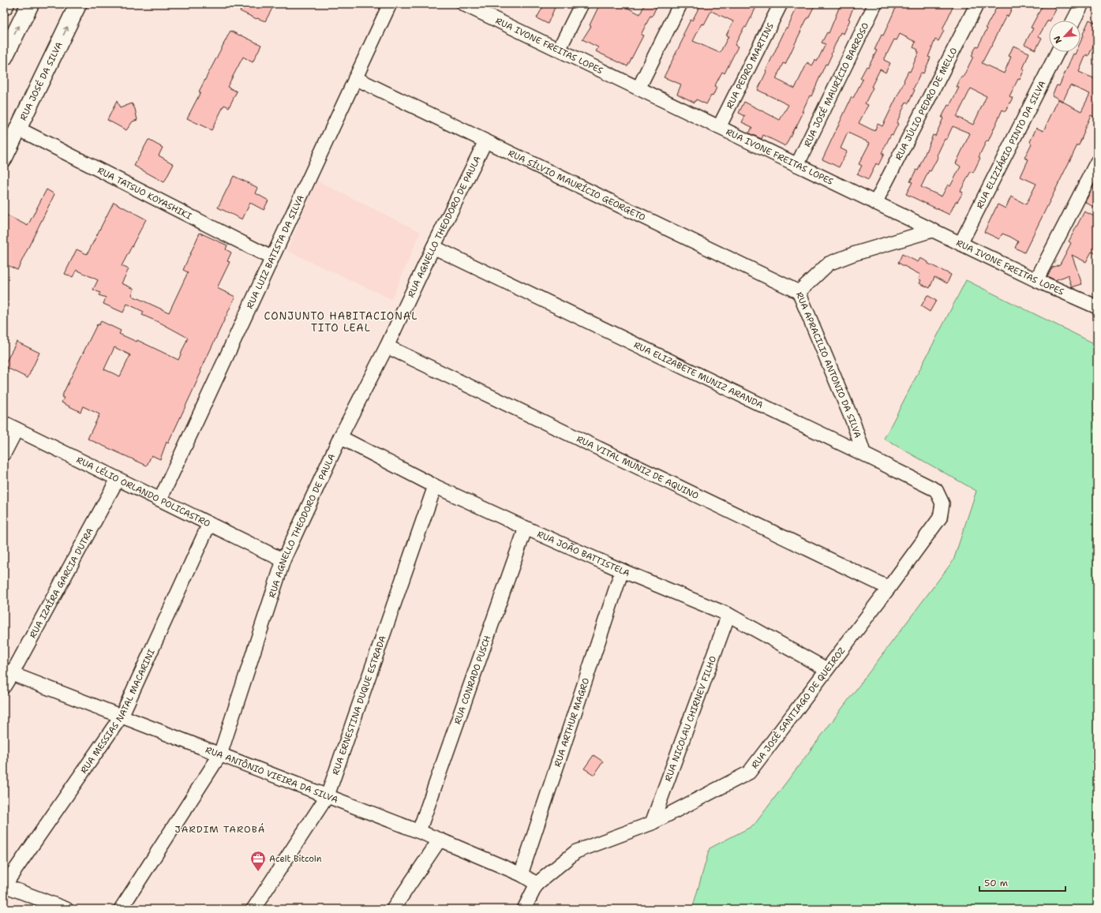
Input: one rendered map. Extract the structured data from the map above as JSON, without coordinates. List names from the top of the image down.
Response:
{
  "streets": {
    "street": [
      "RUA IVONE FREITAS LOPES",
      "RUA PEDRO MARTINS",
      "RUA JOSÉ DA SILVA",
      "RUA JOSÉ MAURÍCIO BARROSO",
      "RUA JÚLIO PEDRO DE MELLO",
      "RUA ELIZIÁRIO PINTO DA SILVA",
      "RUA SÍLVIO MAURÍCIO GEORGETO",
      "RUA TATSUO KOYASHIKI",
      "RUA AGNELLO THEODORO DE PAULA",
      "RUA LUIZ BATISTA DA SILVA",
      "RUA APRACILIO ANTONIO DA SILVA",
      "RUA ELIZABETE MUNIZ ARANDA",
      "RUA VITAL MUNIZ DE AQUINO",
      "RUA LÉLIO ORLANDO POLICASTRO",
      "RUA JOÃO BATTISTELA",
      "RUA IZAÍRA GARCIA DUTRA",
      "RUA CONRADO PUSCH",
      "RUA ERNESTINA DUQUE ESTRADA",
      "RUA JOSÉ SANTIAGO DE QUEIROZ",
      "RUA MESSIAS NATAL MACARINI",
      "RUA NICOLAU CHIRNEV FILHO",
      "RUA ARTHUR MAGRO",
      "RUA ANTÔNIO VIEIRA DA SILVA"
    ]
  },
  "crossings": [
    ["RUA IVONE FREITAS LOPES", "RUA PEDRO MARTINS"],
    ["RUA IVONE FREITAS LOPES", "RUA JOSÉ MAURÍCIO BARROSO"],
    ["RUA IVONE FREITAS LOPES", "RUA JÚLIO PEDRO DE MELLO"],
    ["RUA IVONE FREITAS LOPES", "RUA ELIZIÁRIO PINTO DA SILVA"],
    ["RUA IVONE FREITAS LOPES", "RUA APRACILIO ANTONIO DA SILVA"],
    ["RUA JOSÉ DA SILVA", "RUA TATSUO KOYASHIKI"],
    ["RUA SÍLVIO MAURÍCIO GEORGETO", "RUA AGNELLO THEODORO DE PAULA"],
    ["RUA SÍLVIO MAURÍCIO GEORGETO", "RUA LUIZ BATISTA DA SILVA"],
    ["RUA SÍLVIO MAURÍCIO GEORGETO", "RUA APRACILIO ANTONIO DA SILVA"],
    ["RUA TATSUO KOYASHIKI", "RUA LUIZ BATISTA DA SILVA"],
    ["RUA AGNELLO THEODORO DE PAULA", "RUA ELIZABETE MUNIZ ARANDA"],
    ["RUA AGNELLO THEODORO DE PAULA", "RUA VITAL MUNIZ DE AQUINO"],
    ["RUA AGNELLO THEODORO DE PAULA", "RUA LÉLIO ORLANDO POLICASTRO"],
    ["RUA AGNELLO THEODORO DE PAULA", "RUA JOÃO BATTISTELA"],
    ["RUA AGNELLO THEODORO DE PAULA", "RUA ANTÔNIO VIEIRA DA SILVA"],
    ["RUA LUIZ BATISTA DA SILVA", "RUA LÉLIO ORLANDO POLICASTRO"],
    ["RUA APRACILIO ANTONIO DA SILVA", "RUA ELIZABETE MUNIZ ARANDA"],
    ["RUA ELIZABETE MUNIZ ARANDA", "RUA JOSÉ SANTIAGO DE QUEIROZ"],
    ["RUA VITAL MUNIZ DE AQUINO", "RUA JOSÉ SANTIAGO DE QUEIROZ"],
    ["RUA LÉLIO ORLANDO POLICASTRO", "RUA IZAÍRA GARCIA DUTRA"],
    ["RUA LÉLIO ORLANDO POLICASTRO", "RUA MESSIAS NATAL MACARINI"],
    ["RUA JOÃO BATTISTELA", "RUA CONRADO PUSCH"],
    ["RUA JOÃO BATTISTELA", "RUA ERNESTINA DUQUE ESTRADA"],
    ["RUA JOÃO BATTISTELA", "RUA JOSÉ SANTIAGO DE QUEIROZ"],
    ["RUA JOÃO BATTISTELA", "RUA NICOLAU CHIRNEV FILHO"],
    ["RUA JOÃO BATTISTELA", "RUA ARTHUR MAGRO"],
    ["RUA IZAÍRA GARCIA DUTRA", "RUA ANTÔNIO VIEIRA DA SILVA"],
    ["RUA CONRADO PUSCH", "RUA ANTÔNIO VIEIRA DA SILVA"],
    ["RUA ERNESTINA DUQUE ESTRADA", "RUA ANTÔNIO VIEIRA DA SILVA"],
    ["RUA JOSÉ SANTIAGO DE QUEIROZ", "RUA NICOLAU CHIRNEV FILHO"],
    ["RUA JOSÉ SANTIAGO DE QUEIROZ", "RUA ANTÔNIO VIEIRA DA SILVA"],
    ["RUA MESSIAS NATAL MACARINI", "RUA ANTÔNIO VIEIRA DA SILVA"],
    ["RUA ARTHUR MAGRO", "RUA ANTÔNIO VIEIRA DA SILVA"]
  ],
  "one_way": ["RUA JOSÉ DA SILVA"],
  "districts": ["CONJUNTO HABITACIONAL TITO LEAL", "JARDIM TAROBÁ"],
  "places": {
    "office": ["Aceit Bitcoin"]
  },
  "scale_bar": "50 m",
  "north": "bottom left"
}
